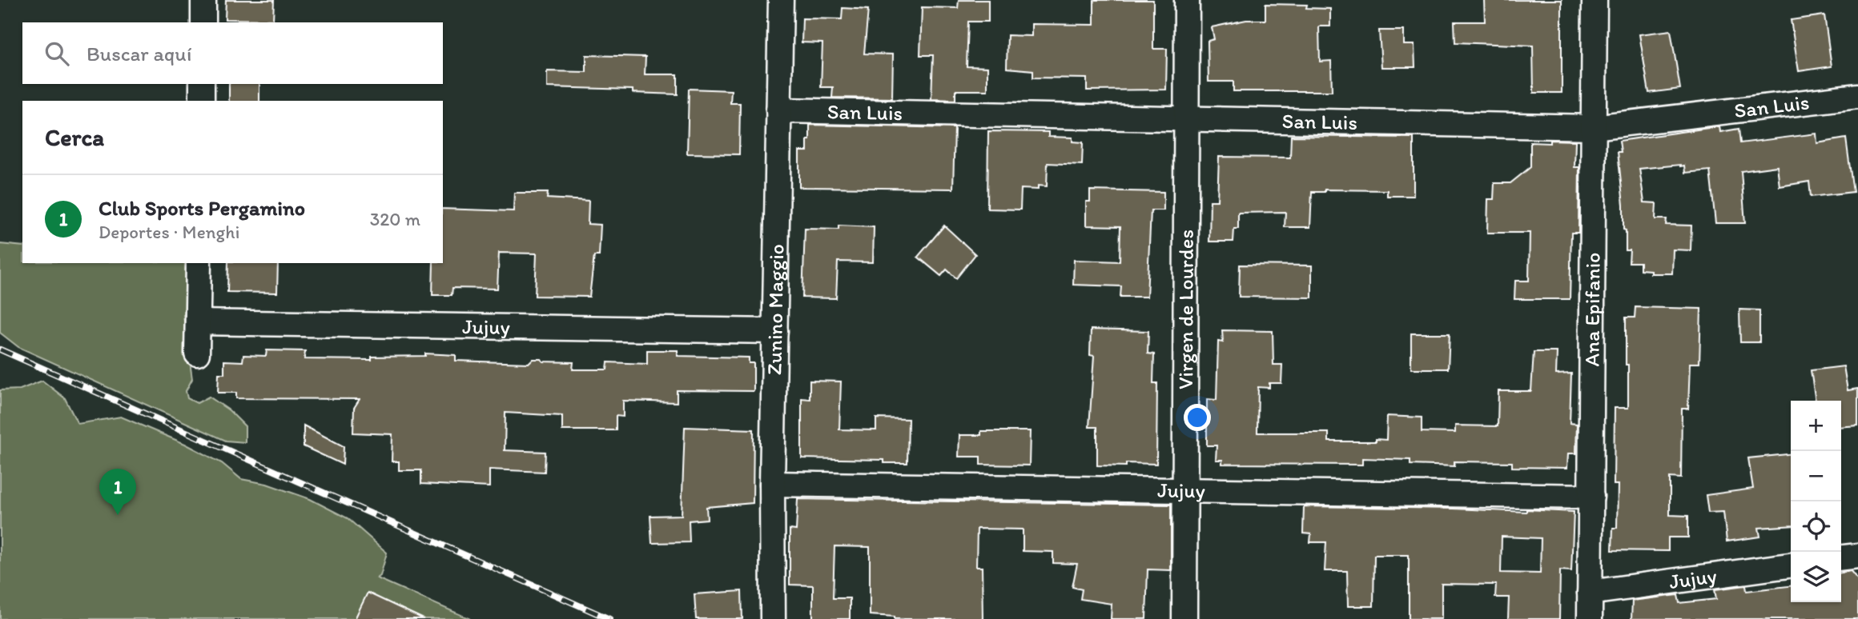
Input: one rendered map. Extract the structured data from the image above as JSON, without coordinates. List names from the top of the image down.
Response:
{
  "streets": {
    "street": [
      "San Luis",
      "Zunino Maggio",
      "Virgen de Lourdes",
      "Ana Epifanio",
      "Jujuy"
    ]
  },
  "crossings": [
    ["San Luis", "Zunino Maggio"],
    ["San Luis", "Virgen de Lourdes"],
    ["San Luis", "Ana Epifanio"],
    ["Zunino Maggio", "Jujuy"],
    ["Virgen de Lourdes", "Jujuy"],
    ["Ana Epifanio", "Jujuy"]
  ],
  "page": {
    "search": "Buscar aquí",
    "heading": "Cerca",
    "list": [
      {
        "mark": "1",
        "name": "Club Sports Pergamino",
        "note": "Deportes · Menghi",
        "value": "320 m"
      }
    ],
    "map_buttons": ["+", "−"],
    "pins": "1"
  }
}
